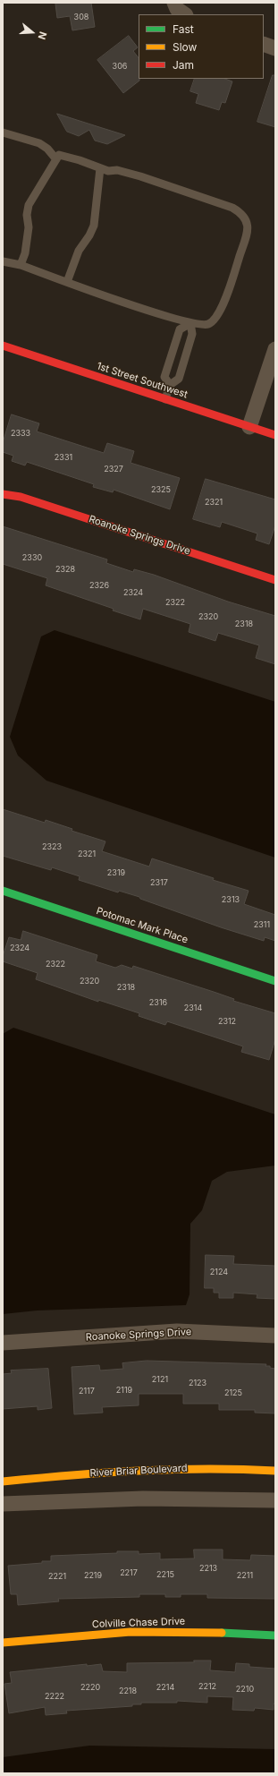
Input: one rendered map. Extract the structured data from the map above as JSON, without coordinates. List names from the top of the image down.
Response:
{
  "streets": {
    "street": [
      "1st Street Southwest",
      "Roanoke Springs Drive",
      "Potomac Mark Place",
      "River Briar Boulevard",
      "Colville Chase Drive"
    ]
  },
  "house_numbers": [
    "308",
    "306",
    "2333",
    "2331",
    "2327",
    "2325",
    "2321",
    "2330",
    "2328",
    "2326",
    "2324",
    "2322",
    "2320",
    "2318",
    "2323",
    "2321",
    "2319",
    "2317",
    "2313",
    "2311",
    "2324",
    "2322",
    "2320",
    "2318",
    "2316",
    "2314",
    "2312",
    "2124",
    "2121",
    "2123",
    "2119",
    "2117",
    "2125",
    "2213",
    "2217",
    "2215",
    "2219",
    "2211",
    "2221",
    "2212",
    "2220",
    "2214",
    "2210",
    "2218",
    "2222"
  ],
  "legend": ["Fast", "Slow", "Jam"],
  "north": "right"
}
